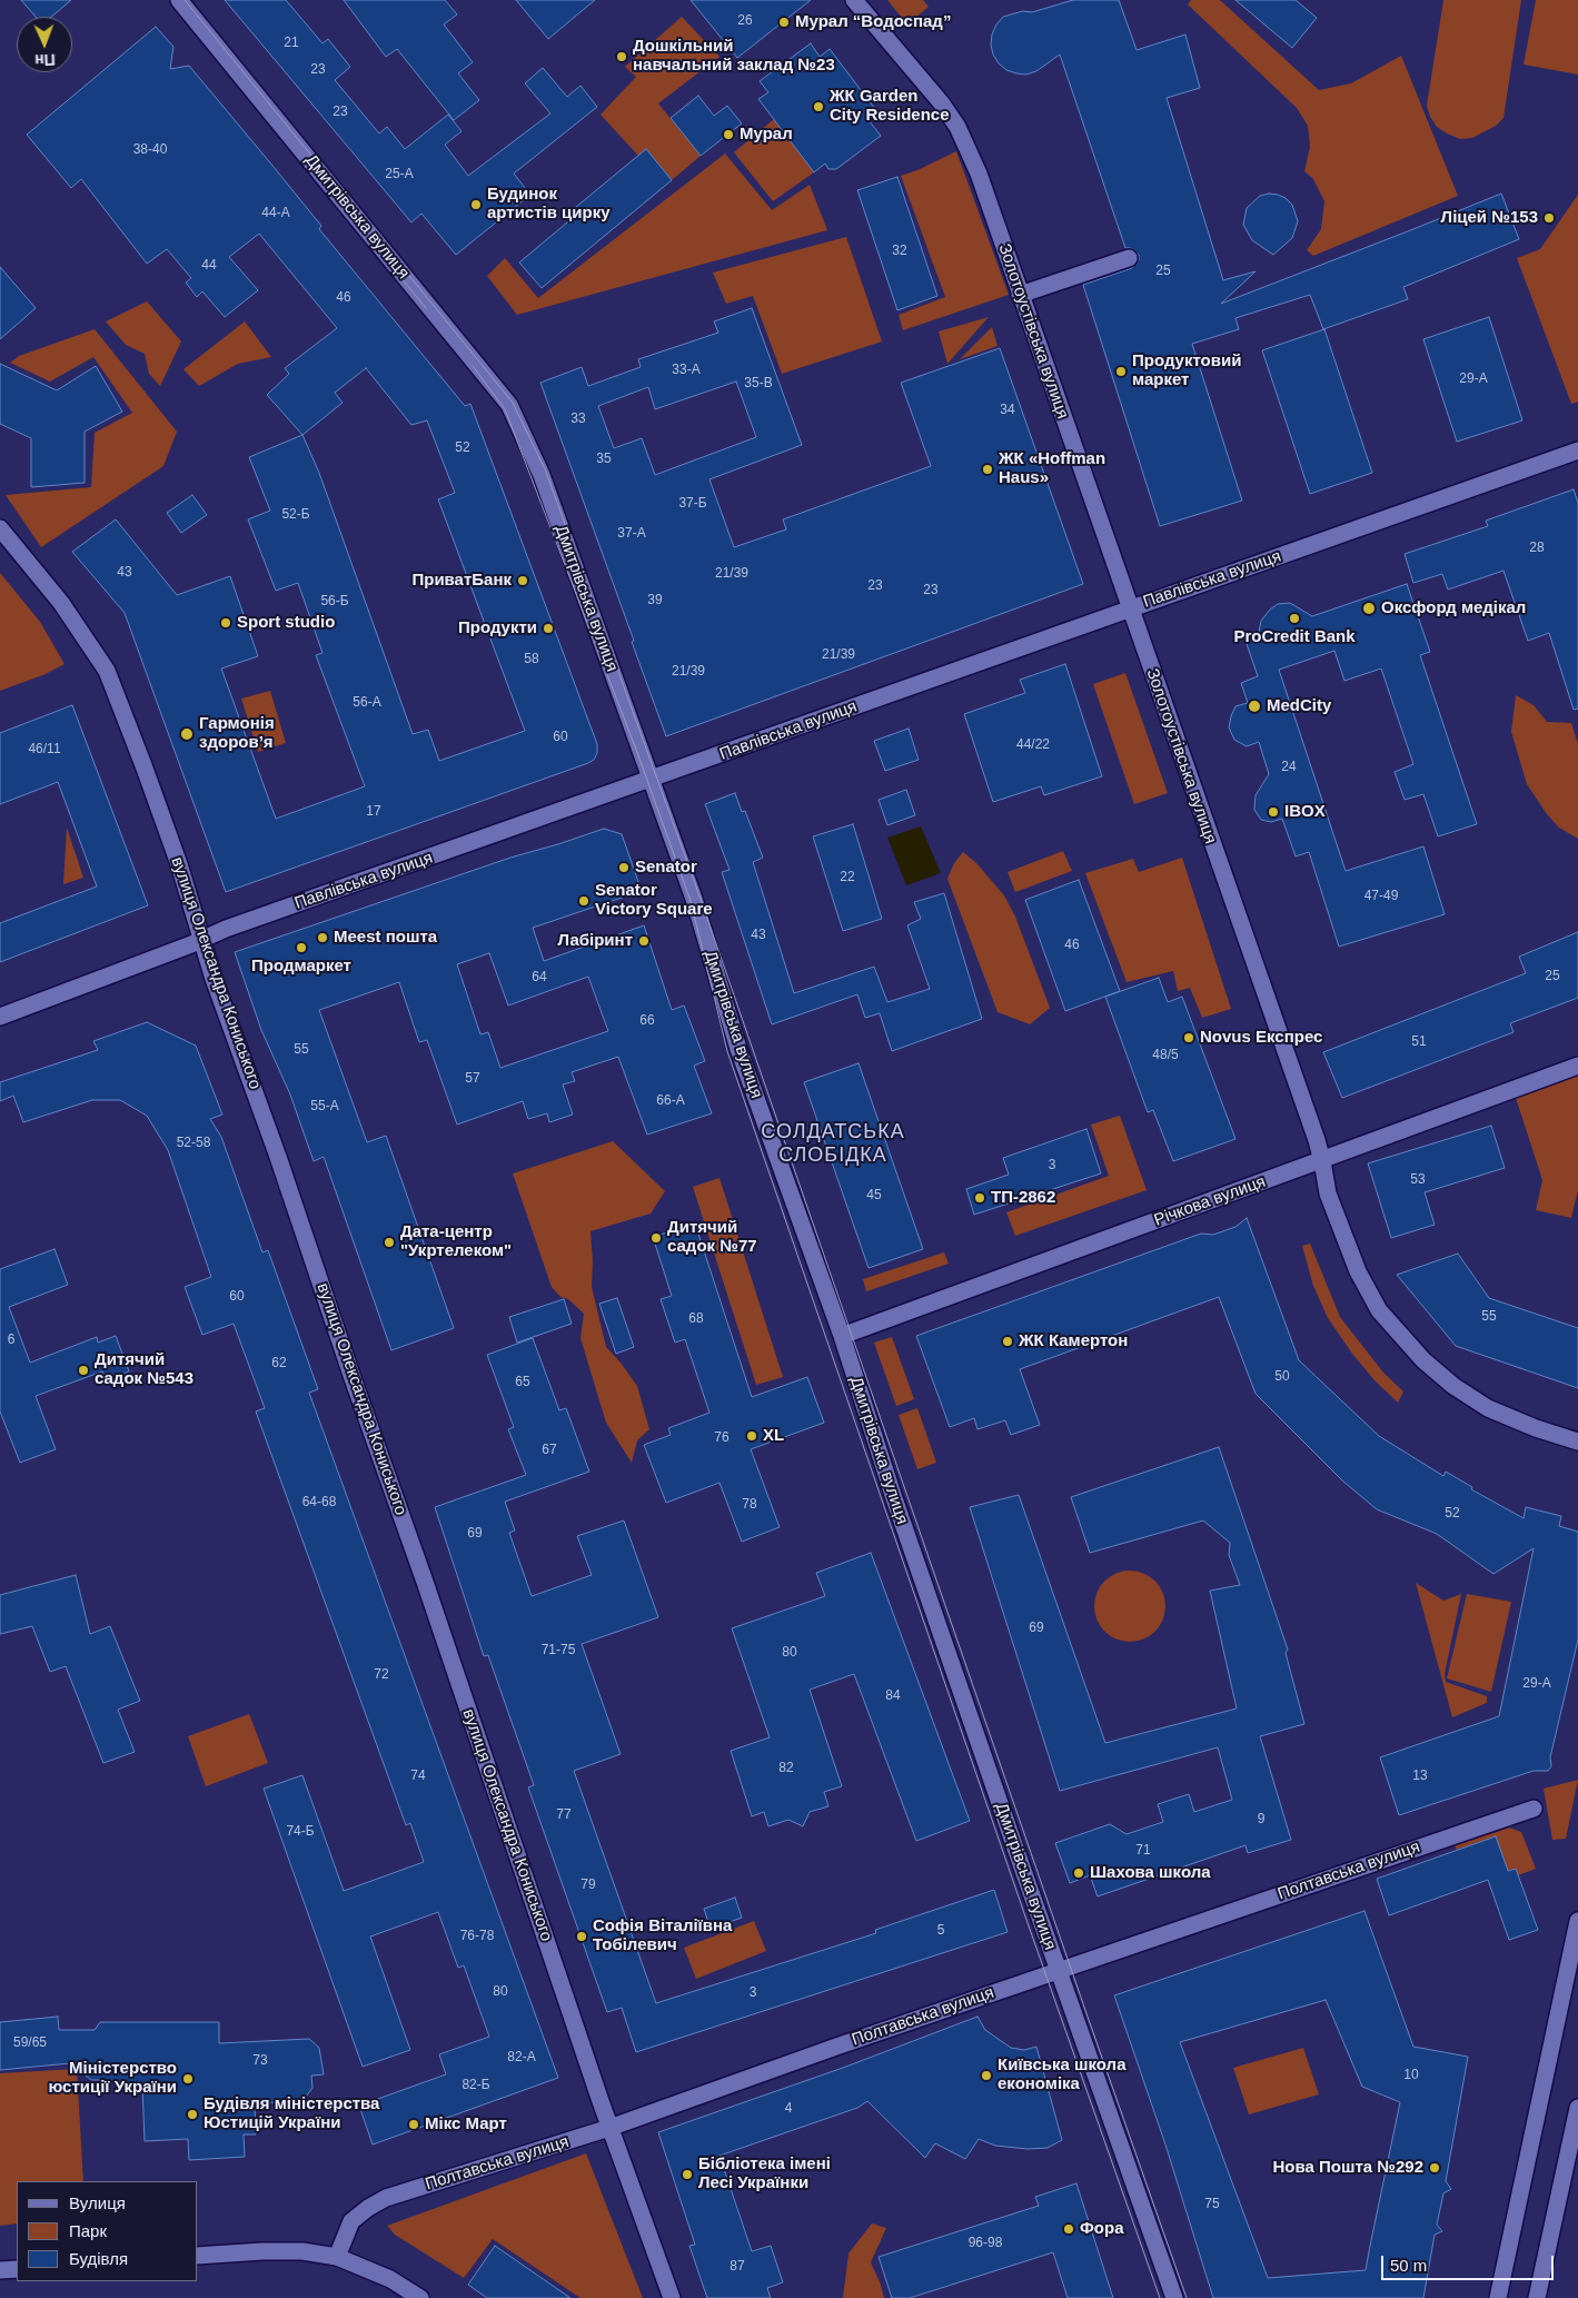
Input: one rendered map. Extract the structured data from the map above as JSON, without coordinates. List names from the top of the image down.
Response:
{
  "streets": {
    "street": [
      "Дмитрівська вулиця",
      "Золотоустівська вулиця",
      "Павлівська вулиця",
      "вулиця Олександра Кониського",
      "Річкова вулиця",
      "Полтавська вулиця"
    ]
  },
  "crossings": [
    ["Дмитрівська вулиця", "Павлівська вулиця"],
    ["Дмитрівська вулиця", "Річкова вулиця"],
    ["Дмитрівська вулиця", "Полтавська вулиця"],
    ["Золотоустівська вулиця", "Павлівська вулиця"],
    ["Золотоустівська вулиця", "Річкова вулиця"],
    ["Павлівська вулиця", "вулиця Олександра Кониського"],
    ["вулиця Олександра Кониського", "Полтавська вулиця"]
  ],
  "districts": ["СОЛДАТСЬКА СЛОБІДКА"],
  "places": [
    "Мурал “Водоспад”",
    "Дошкільний навчальний заклад №23",
    "ЖК Garden City Residence",
    "Мурал",
    "Будинок артистів цирку",
    "Ліцей №153",
    "Продуктовий маркет",
    "ЖК «Hoffman Haus»",
    "ПриватБанк",
    "Оксфорд медікал",
    "ProCredit Bank",
    "Sport studio",
    "Продукти",
    "MedCity",
    "Гармонія здоровʼя",
    "IBOX",
    "Senator",
    "Senator Victory Square",
    "Meest пошта",
    "Лабіринт",
    "Продмаркет",
    "Novus Експрес",
    "ТП-2862",
    "Дитячий садок №77",
    "Дата-центр \"Укртелеком\"",
    "ЖК Камертон",
    "Дитячий садок №543",
    "XL",
    "Шахова школа",
    "Софія Віталіївна Тобілевич",
    "Київська школа економіка",
    "Міністерство юстиції України",
    "Будівля міністерства Юстицій України",
    "Мікс Март",
    "Нова Пошта №292",
    "Бібліотека імені Лесі Українки",
    "Фора"
  ],
  "house_numbers": [
    "26",
    "21",
    "23",
    "23",
    "38-40",
    "25-А",
    "44-А",
    "32",
    "44",
    "25",
    "46",
    "33-А",
    "29-А",
    "35-В",
    "34",
    "33",
    "52",
    "35",
    "37-Б",
    "52-Б",
    "37-А",
    "28",
    "43",
    "21/39",
    "23",
    "23",
    "39",
    "56-Б",
    "21/39",
    "58",
    "21/39",
    "56-А",
    "60",
    "44/22",
    "46/11",
    "24",
    "17",
    "22",
    "47-49",
    "43",
    "46",
    "25",
    "64",
    "66",
    "51",
    "55",
    "48/5",
    "57",
    "66-А",
    "55-А",
    "52-58",
    "3",
    "53",
    "45",
    "60",
    "55",
    "68",
    "6",
    "62",
    "50",
    "65",
    "76",
    "67",
    "64-68",
    "78",
    "52",
    "69",
    "69",
    "71-75",
    "80",
    "72",
    "29-А",
    "84",
    "82",
    "74",
    "13",
    "77",
    "9",
    "74-Б",
    "71",
    "79",
    "5",
    "76-78",
    "80",
    "3",
    "59/65",
    "82-А",
    "73",
    "10",
    "82-Б",
    "4",
    "75",
    "96-98",
    "87"
  ],
  "legend": ["Вулиця", "Парк", "Будівля"],
  "scale_bar": "50 m",
  "north": "bottom"
}
